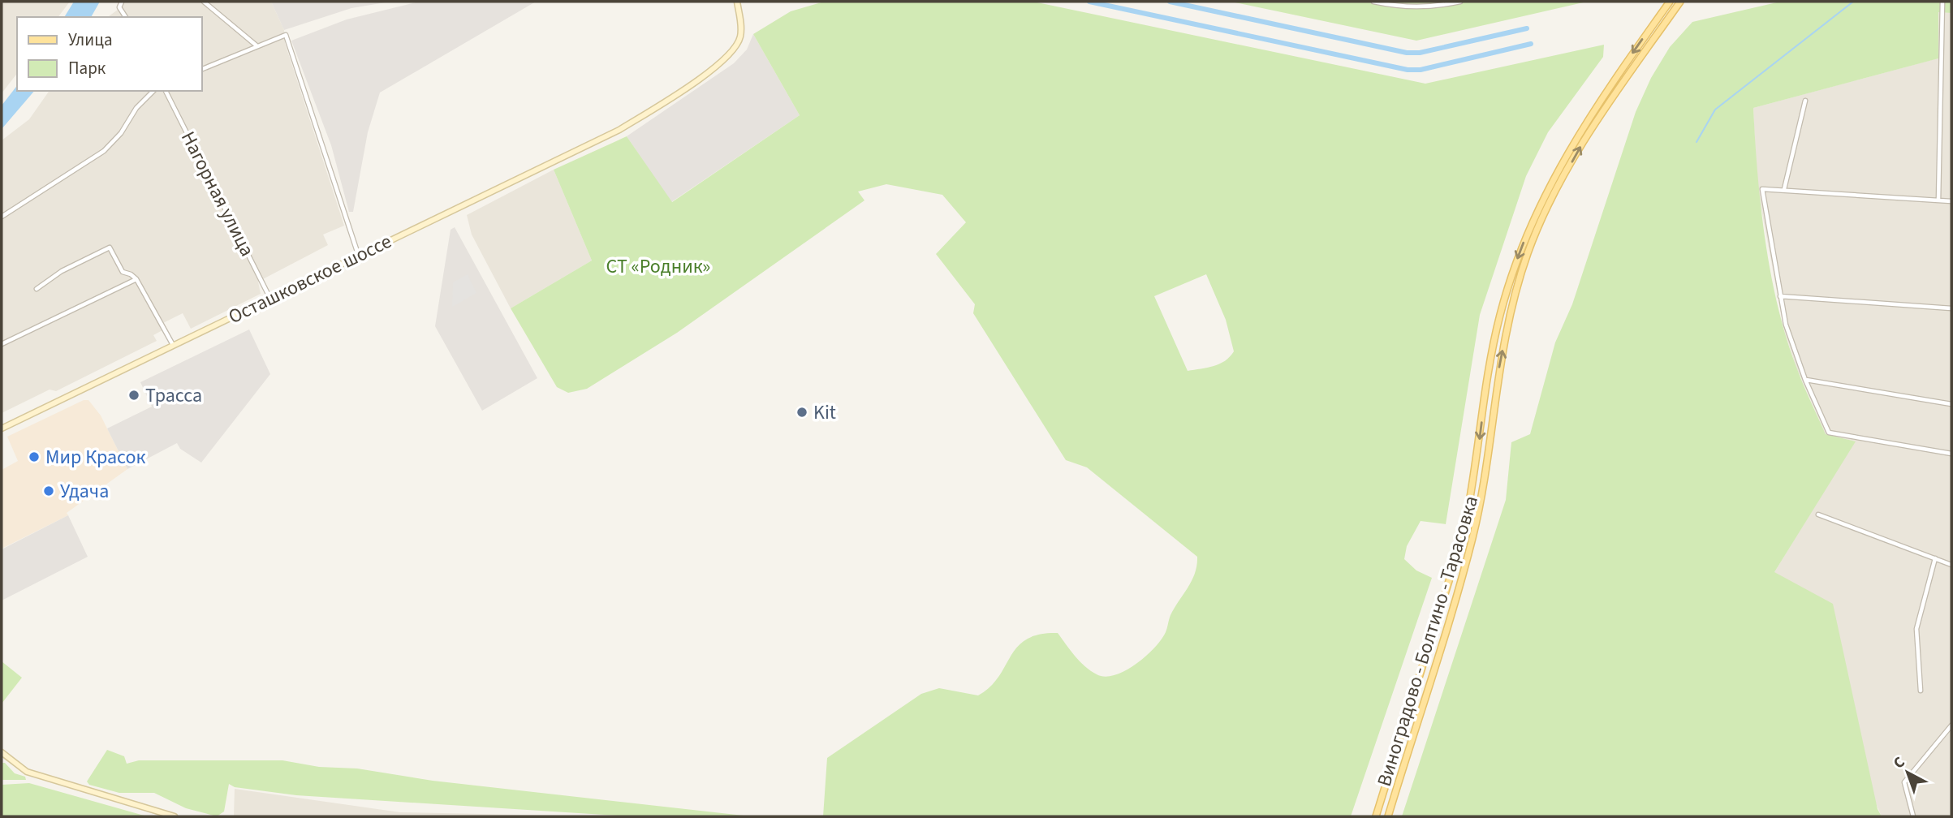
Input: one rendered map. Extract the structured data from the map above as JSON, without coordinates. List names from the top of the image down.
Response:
{
  "streets": {
    "main road": ["Осташковское шоссе", "Виноградово - Болтино - Тарасовка"],
    "street": ["Нагорная улица"]
  },
  "crossings": [
    ["Нагорная улица", "Осташковское шоссе"]
  ],
  "parks": ["СТ «Родник»"],
  "places": [
    "Трасса",
    "Kit",
    "Мир Красок",
    "Удача"
  ],
  "legend": ["Улица", "Парк"],
  "north": "top left"
}
